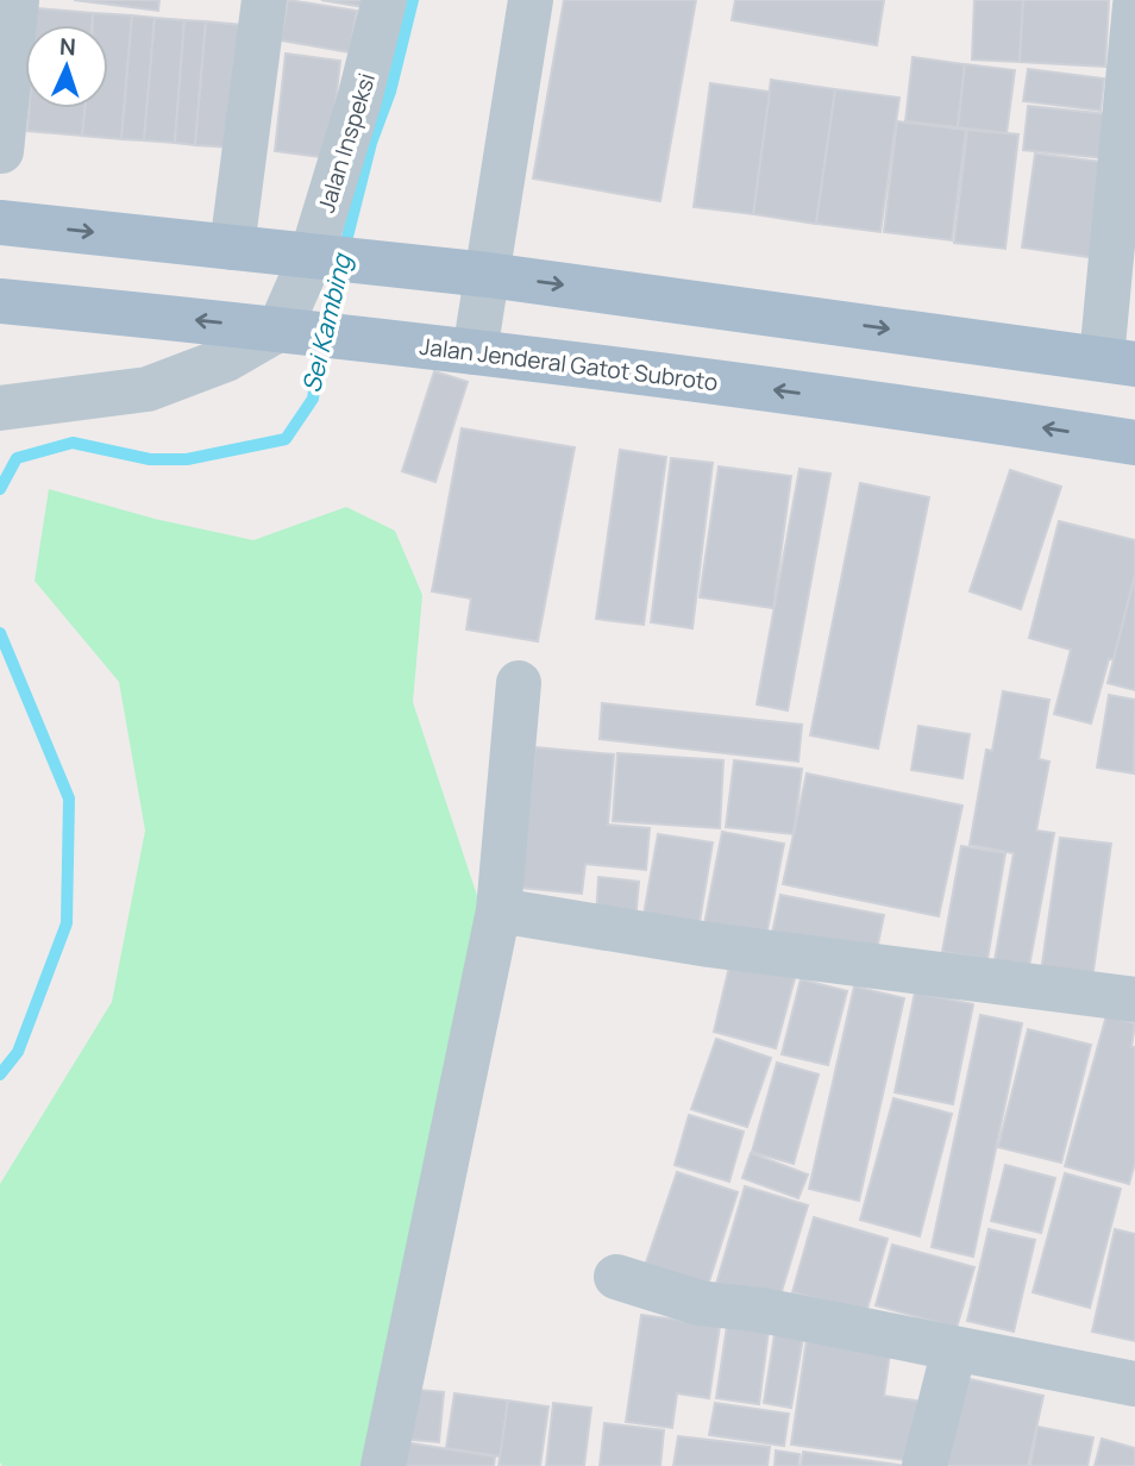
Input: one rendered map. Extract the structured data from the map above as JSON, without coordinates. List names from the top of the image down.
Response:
{
  "streets": {
    "main road": ["Jalan Jenderal Gatot Subroto"],
    "street": ["Jalan Inspeksi"]
  },
  "crossings": [
    ["Jalan Inspeksi", "Jalan Jenderal Gatot Subroto"]
  ],
  "water": ["Sei Kambing"],
  "north": "top"
}
